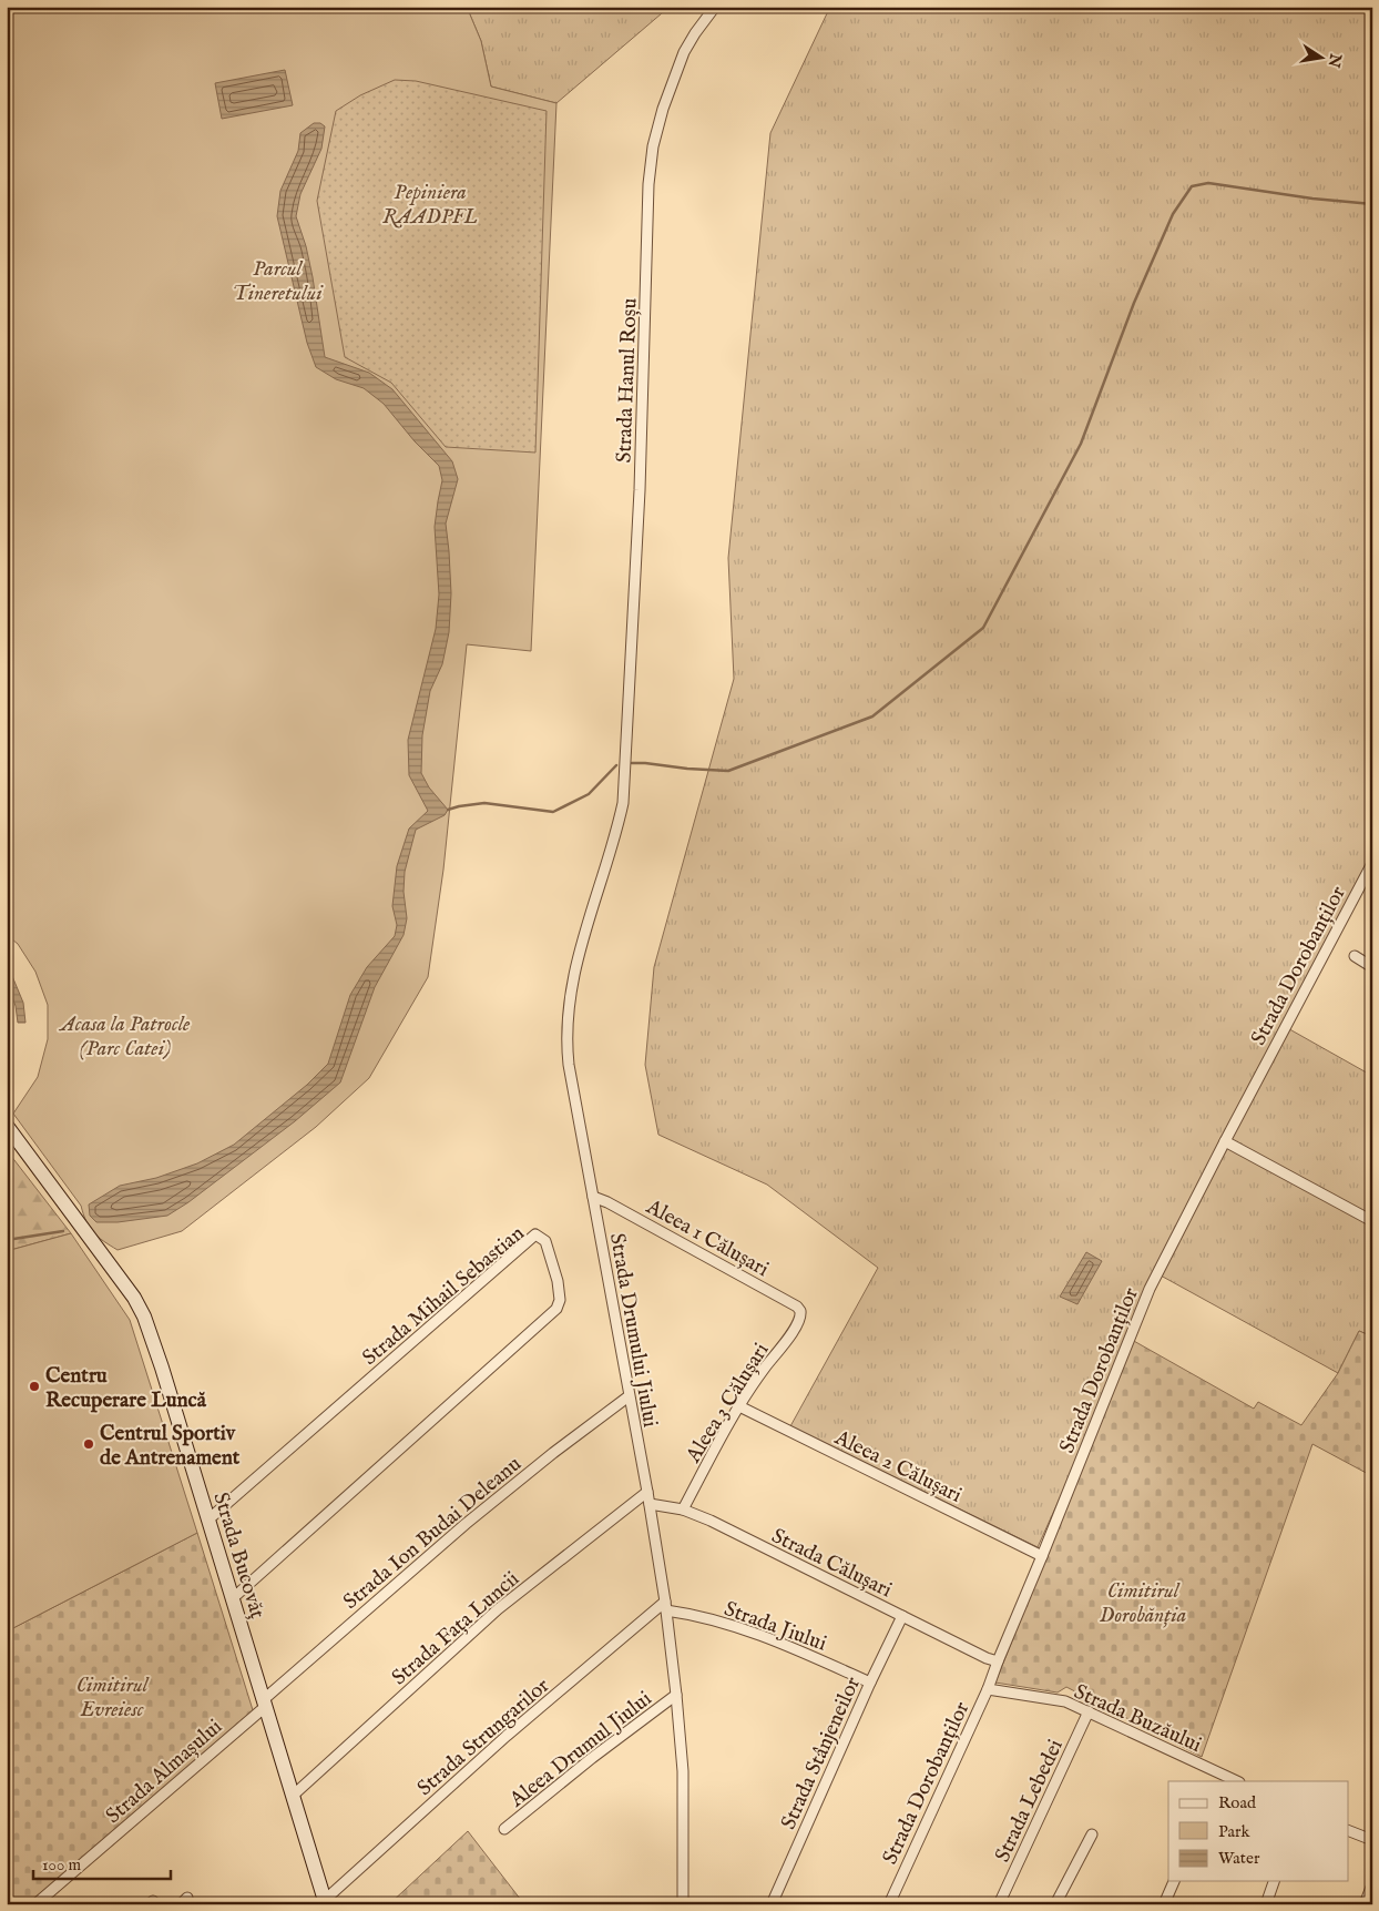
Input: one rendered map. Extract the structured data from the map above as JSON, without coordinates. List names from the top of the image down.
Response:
{
  "streets": {
    "main road": ["Strada Bucovăț"],
    "street": [
      "Strada Hanul Roșu",
      "Strada Dorobanților",
      "Aleea 1 Călușari",
      "Strada Mihail Sebastian",
      "Strada Drumului Jiului",
      "Aleea 3 Călușari",
      "Aleea 2 Călușari",
      "Strada Ion Budai Deleanu",
      "Strada Călușari",
      "Strada Jiului",
      "Strada Fața Luncii",
      "Strada Buzăului",
      "Strada Strungarilor",
      "Aleea Drumul Jiului",
      "Strada Stânjeneilor",
      "Strada Almașului",
      "Strada Lebedei"
    ]
  },
  "crossings": [
    ["Strada Hanul Roșu", "Strada Drumului Jiului"],
    ["Strada Dorobanților", "Aleea 2 Călușari"],
    ["Strada Dorobanților", "Strada Călușari"],
    ["Strada Dorobanților", "Strada Buzăului"],
    ["Aleea 1 Călușari", "Strada Drumului Jiului"],
    ["Aleea 1 Călușari", "Aleea 3 Călușari"],
    ["Strada Mihail Sebastian", "Strada Bucovăț"],
    ["Strada Drumului Jiului", "Strada Ion Budai Deleanu"],
    ["Strada Drumului Jiului", "Strada Călușari"],
    ["Strada Drumului Jiului", "Strada Jiului"],
    ["Strada Drumului Jiului", "Strada Fața Luncii"],
    ["Strada Drumului Jiului", "Strada Strungarilor"],
    ["Strada Drumului Jiului", "Aleea Drumul Jiului"],
    ["Aleea 3 Călușari", "Aleea 2 Călușari"],
    ["Aleea 3 Călușari", "Strada Călușari"],
    ["Strada Ion Budai Deleanu", "Strada Bucovăț"],
    ["Strada Ion Budai Deleanu", "Strada Almașului"],
    ["Strada Bucovăț", "Strada Fața Luncii"],
    ["Strada Bucovăț", "Strada Strungarilor"],
    ["Strada Bucovăț", "Strada Almașului"],
    ["Strada Călușari", "Strada Stânjeneilor"],
    ["Strada Jiului", "Strada Strungarilor"],
    ["Strada Jiului", "Strada Stânjeneilor"],
    ["Strada Buzăului", "Strada Lebedei"]
  ],
  "parks": [
    "Pepiniera RAADPFL",
    "Parcul Tineretului",
    "Acasa la Patrocle (Parc Catei)",
    "Cimitirul Dorobănția",
    "Cimitirul Evreiesc"
  ],
  "places": ["Centru Recuperare Luncă", "Centrul Sportiv de Antrenament"],
  "legend": ["Road", "Park", "Water"],
  "scale_bar": "100 m",
  "north": "right"
}
